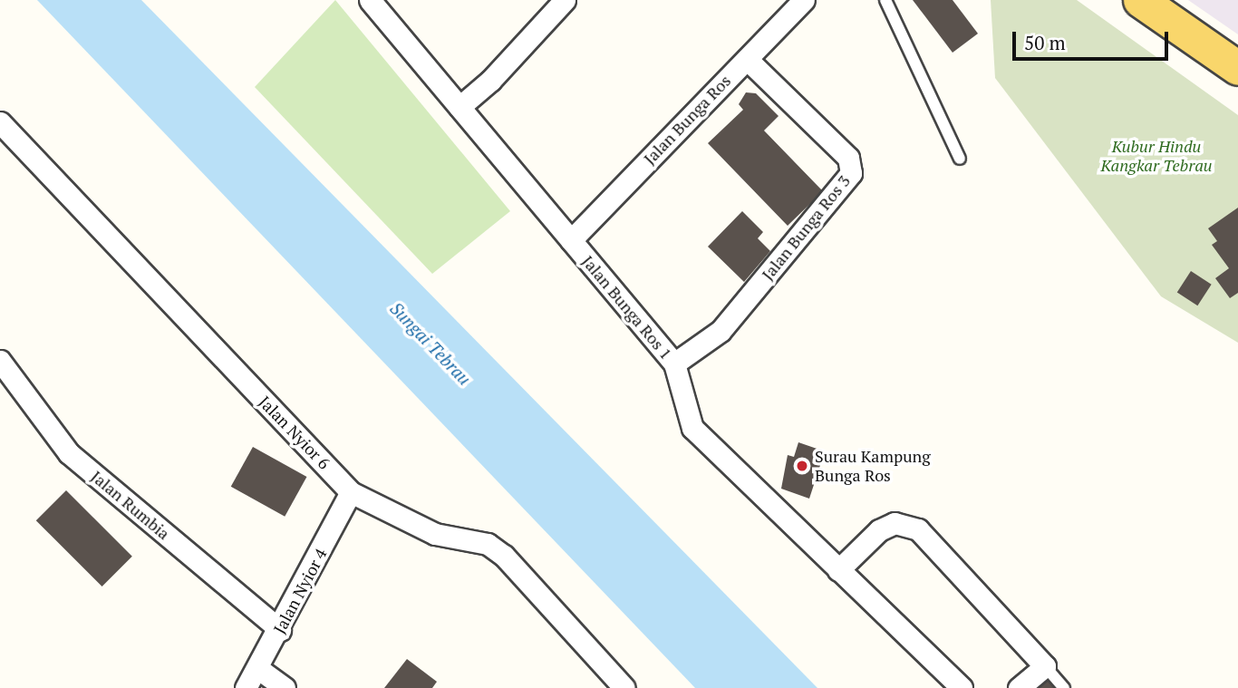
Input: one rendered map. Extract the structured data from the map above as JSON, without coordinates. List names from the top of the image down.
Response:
{
  "streets": {
    "street": [
      "Jalan Bunga Ros",
      "Jalan Bunga Ros 3",
      "Jalan Bunga Ros 1",
      "Jalan Nyior 6",
      "Jalan Rumbia",
      "Jalan Nyior 4"
    ]
  },
  "crossings": [
    ["Jalan Bunga Ros", "Jalan Bunga Ros 3"],
    ["Jalan Bunga Ros", "Jalan Bunga Ros 1"],
    ["Jalan Bunga Ros 3", "Jalan Bunga Ros 1"],
    ["Jalan Nyior 6", "Jalan Nyior 4"],
    ["Jalan Rumbia", "Jalan Nyior 4"]
  ],
  "water": ["Sungai Tebrau"],
  "parks": ["Kubur Hindu Kangkar Tebrau"],
  "places": ["Surau Kampung Bunga Ros"],
  "scale_bar": "50 m"
}
